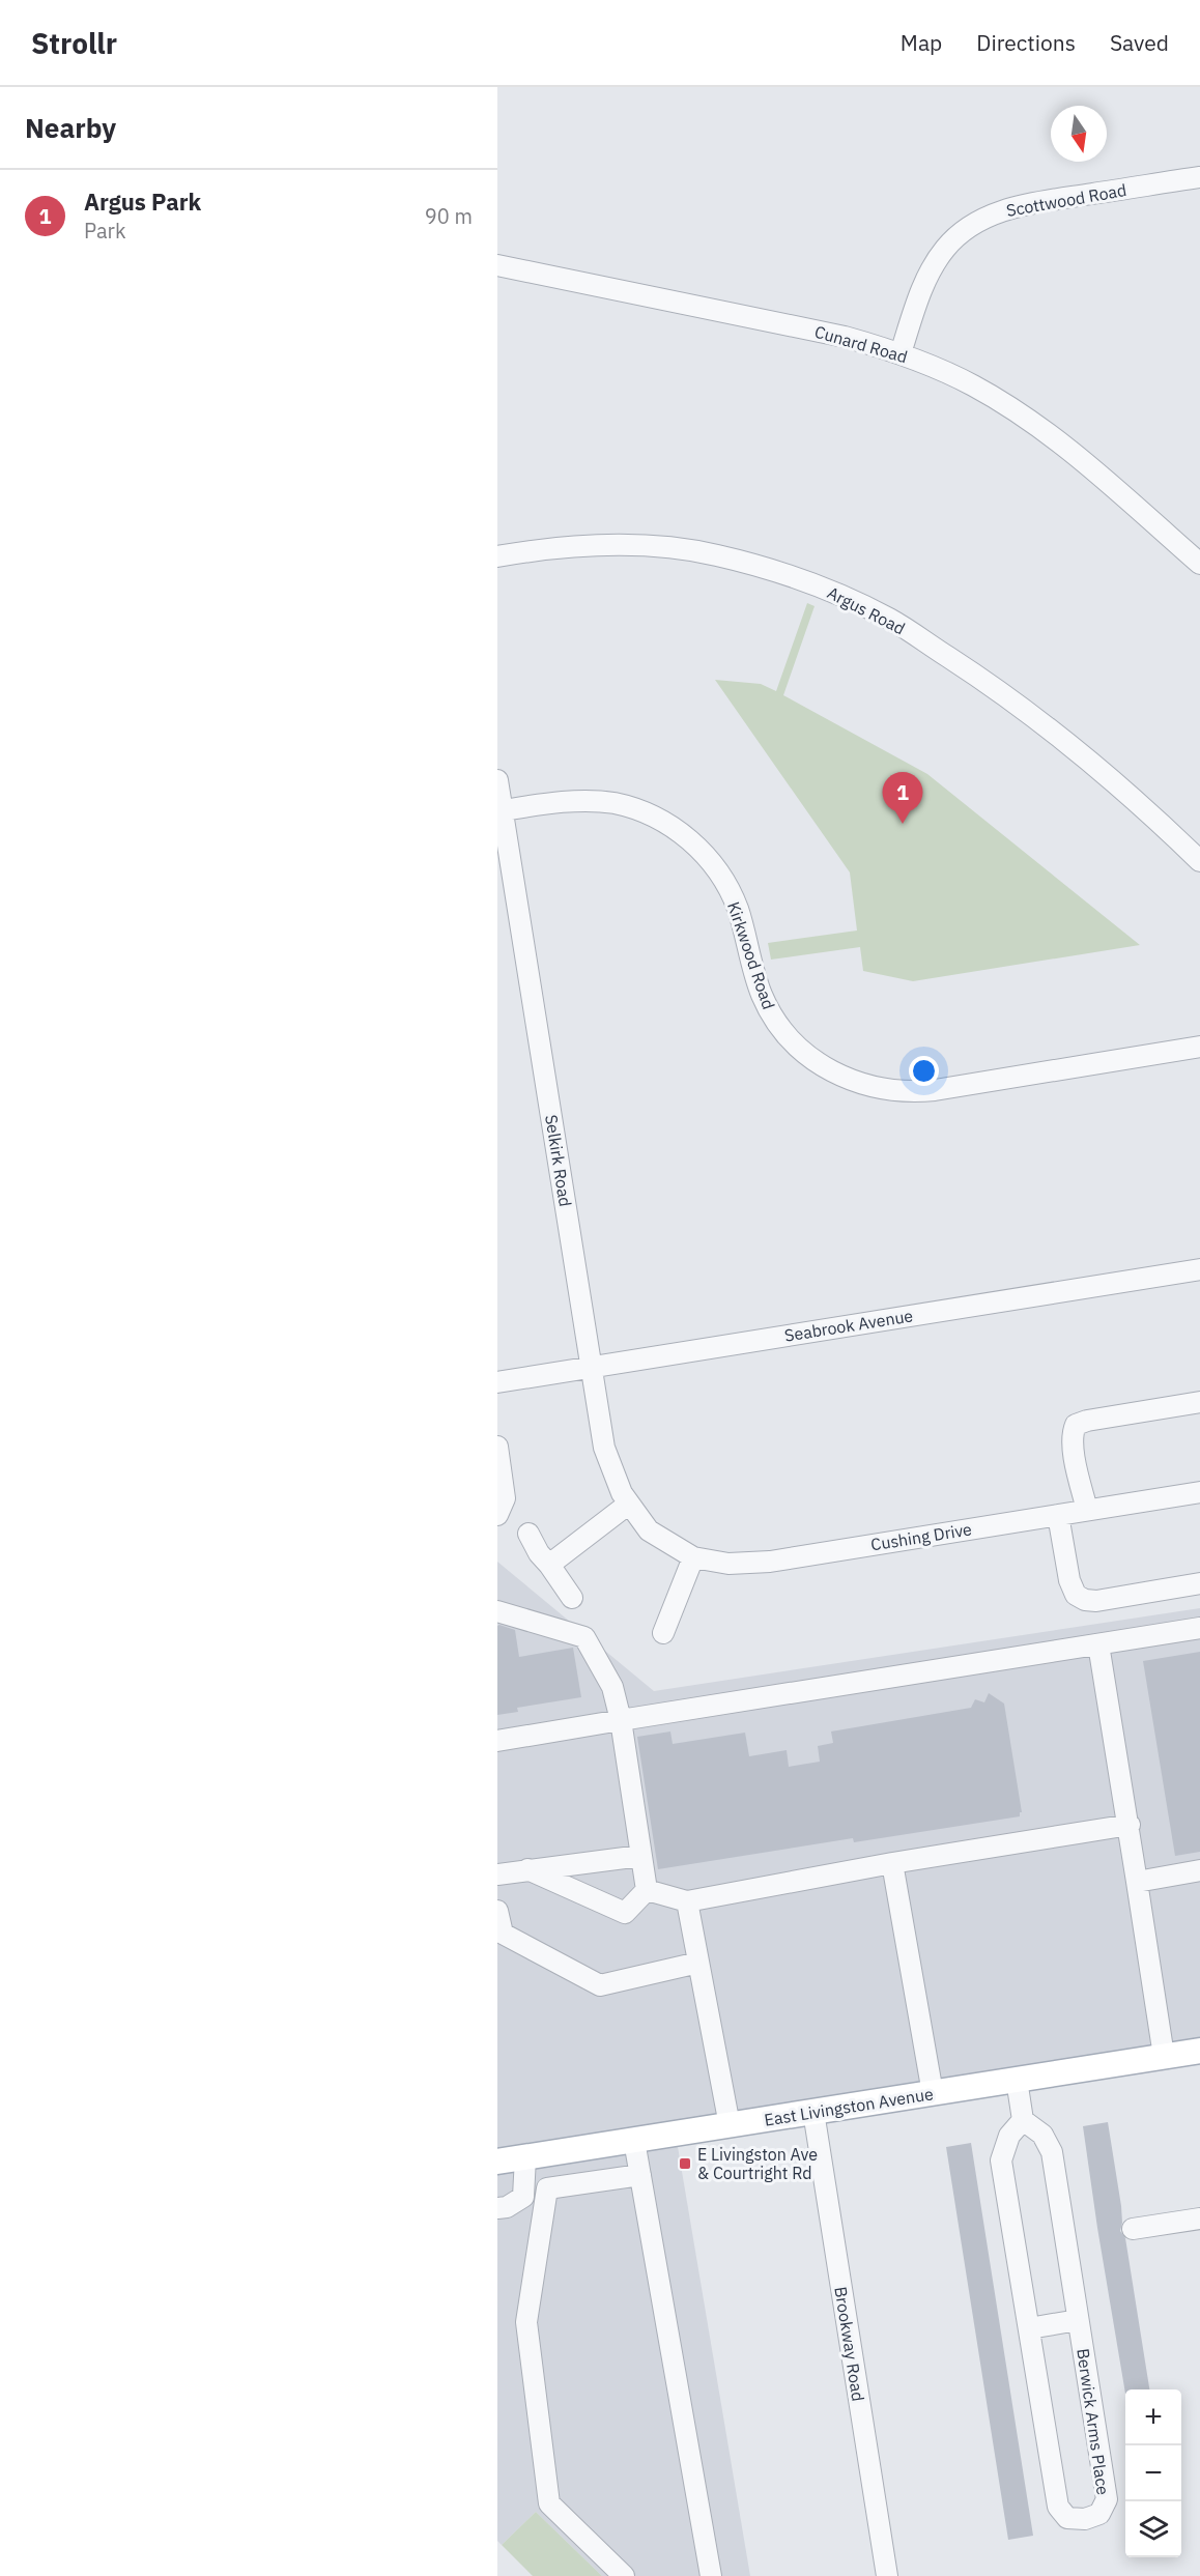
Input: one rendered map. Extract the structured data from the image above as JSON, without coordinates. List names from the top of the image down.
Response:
{
  "streets": {
    "main road": ["East Livingston Avenue"],
    "street": [
      "Scottwood Road",
      "Cunard Road",
      "Argus Road",
      "Kirkwood Road",
      "Selkirk Road",
      "Seabrook Avenue",
      "Cushing Drive",
      "Brookway Road",
      "Berwick Arms Place"
    ]
  },
  "crossings": [
    ["Scottwood Road", "Cunard Road"],
    ["Kirkwood Road", "Selkirk Road"],
    ["Selkirk Road", "Seabrook Avenue"],
    ["Selkirk Road", "Cushing Drive"],
    ["East Livingston Avenue", "Brookway Road"]
  ],
  "places": {
    "transit": ["E Livingston Ave & Courtright Rd"]
  },
  "north": "bottom",
  "page": {
    "header": "Strollr",
    "nav": ["Map", "Directions", "Saved"],
    "heading": "Nearby",
    "list": [
      {
        "mark": "1",
        "name": "Argus Park",
        "note": "Park",
        "value": "90 m"
      }
    ],
    "pins": "1",
    "map_buttons": ["+", "−"]
  }
}
